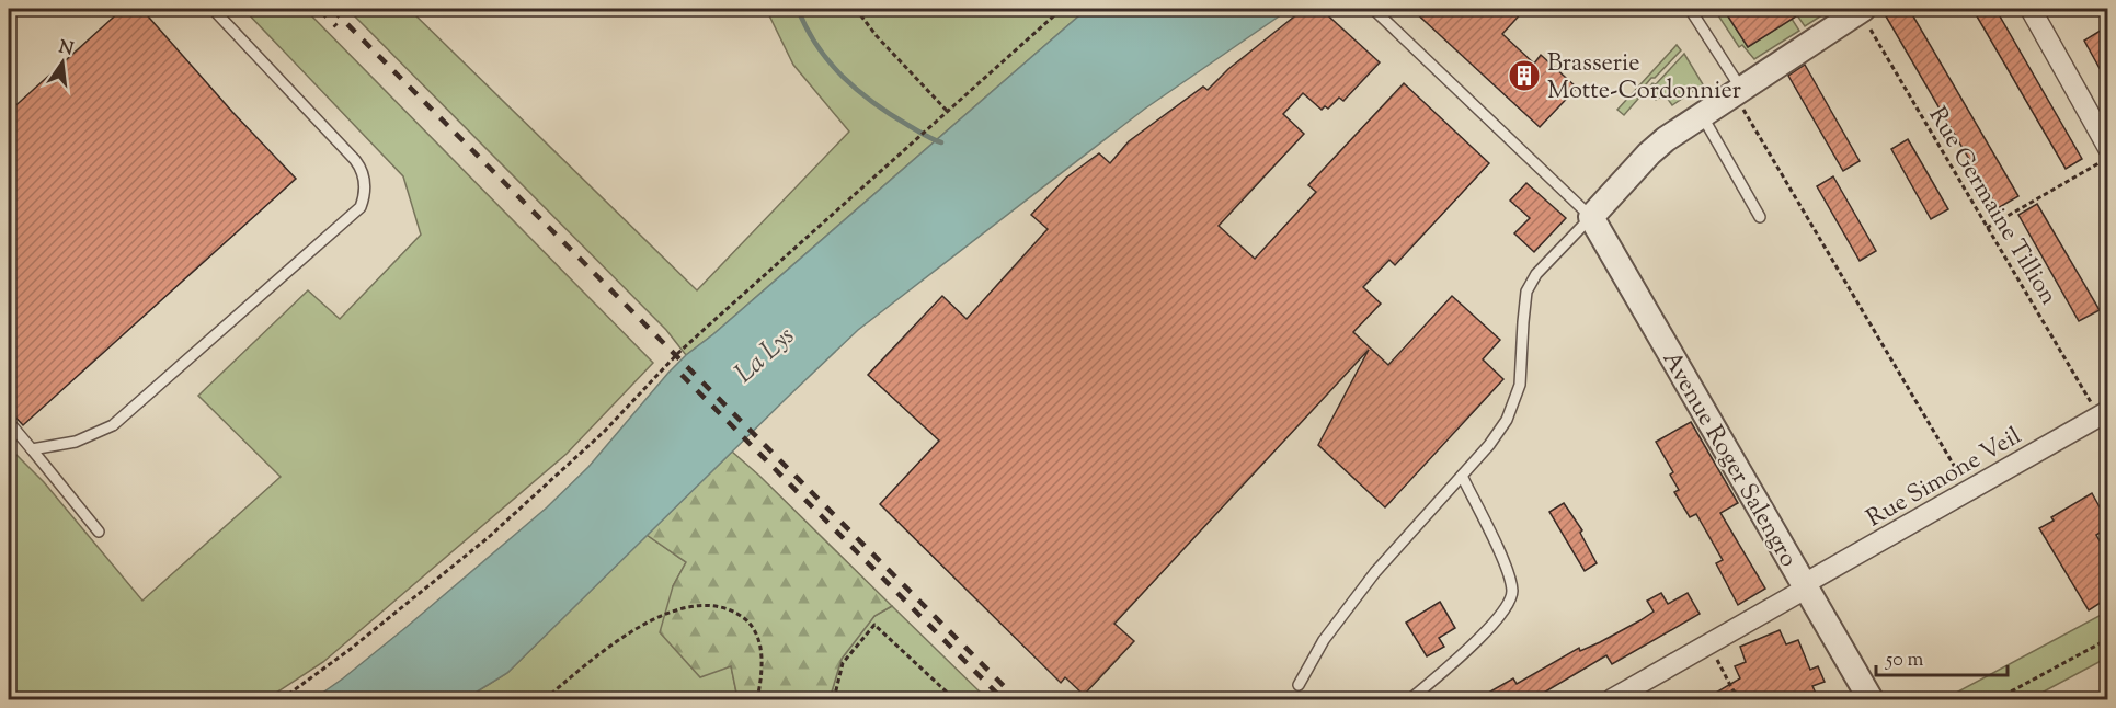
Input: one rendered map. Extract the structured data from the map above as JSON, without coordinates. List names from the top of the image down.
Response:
{
  "streets": {
    "street": ["Avenue Roger Salengro", "Rue Simone Veil"],
    "path": ["Rue Germaine Tillion"]
  },
  "crossings": [
    ["Rue Germaine Tillion", "Rue Simone Veil"],
    ["Avenue Roger Salengro", "Rue Simone Veil"]
  ],
  "water": ["La Lys"],
  "places": {
    "building": ["Brasserie Motte-Cordonnier"]
  },
  "scale_bar": "50 m",
  "north": "top"
}
